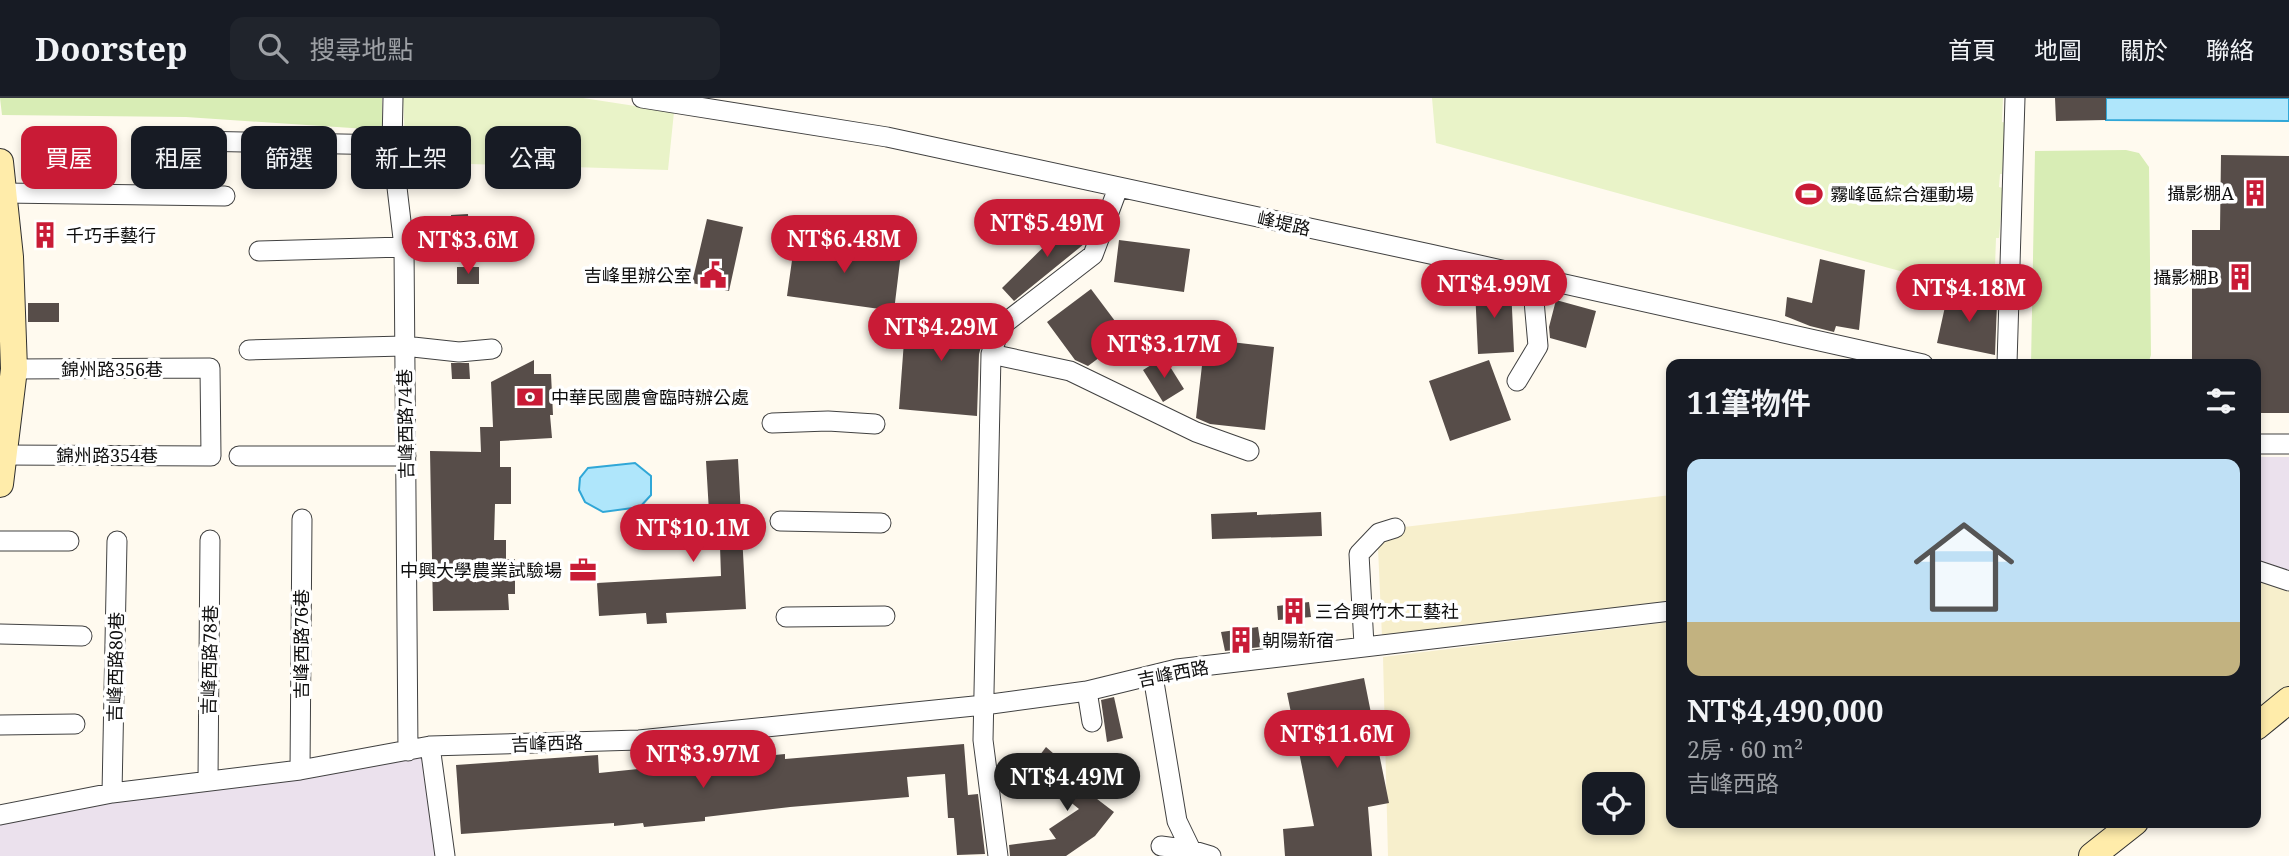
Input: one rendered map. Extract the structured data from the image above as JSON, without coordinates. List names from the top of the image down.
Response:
{
  "streets": {
    "street": [
      "峰堤路",
      "錦州路356巷",
      "吉峰西路74巷",
      "錦州路354巷",
      "吉峰西路76巷",
      "吉峰西路78巷",
      "吉峰西路80巷",
      "吉峰西路"
    ]
  },
  "crossings": [
    ["錦州路356巷", "錦州路354巷"],
    ["吉峰西路74巷", "吉峰西路"],
    ["吉峰西路76巷", "吉峰西路"],
    ["吉峰西路78巷", "吉峰西路"],
    ["吉峰西路80巷", "吉峰西路"]
  ],
  "places": {
    "building": [
      "攝影棚A",
      "千巧手藝行",
      "攝影棚B",
      "三合興竹木工藝社",
      "朝陽新宿"
    ],
    "sports": ["霧峰區綜合運動場"],
    "public building": ["吉峰里辦公室"],
    "bank": ["中華民國農會臨時辦公處"],
    "office": ["中興大學農業試驗場"]
  },
  "page": {
    "header": "Doorstep",
    "search": "搜尋地點",
    "nav": [
      "首頁",
      "地圖",
      "關於",
      "聯絡"
    ],
    "chip": [
      "買屋",
      "租屋",
      "篩選",
      "新上架",
      "公寓"
    ],
    "price": [
      "NT$5.49M",
      "NT$6.48M",
      "NT$3.6M",
      "NT$4.99M",
      "NT$4.18M",
      "NT$4.29M",
      "NT$3.17M",
      "NT$10.1M",
      "NT$11.6M",
      "NT$3.97M",
      "NT$4.49M"
    ],
    "heading": "11筆物件",
    "list": [
      {
        "name": "NT$4,490,000",
        "note": "2房 · 60 m² · 吉峰西路"
      }
    ]
  }
}
